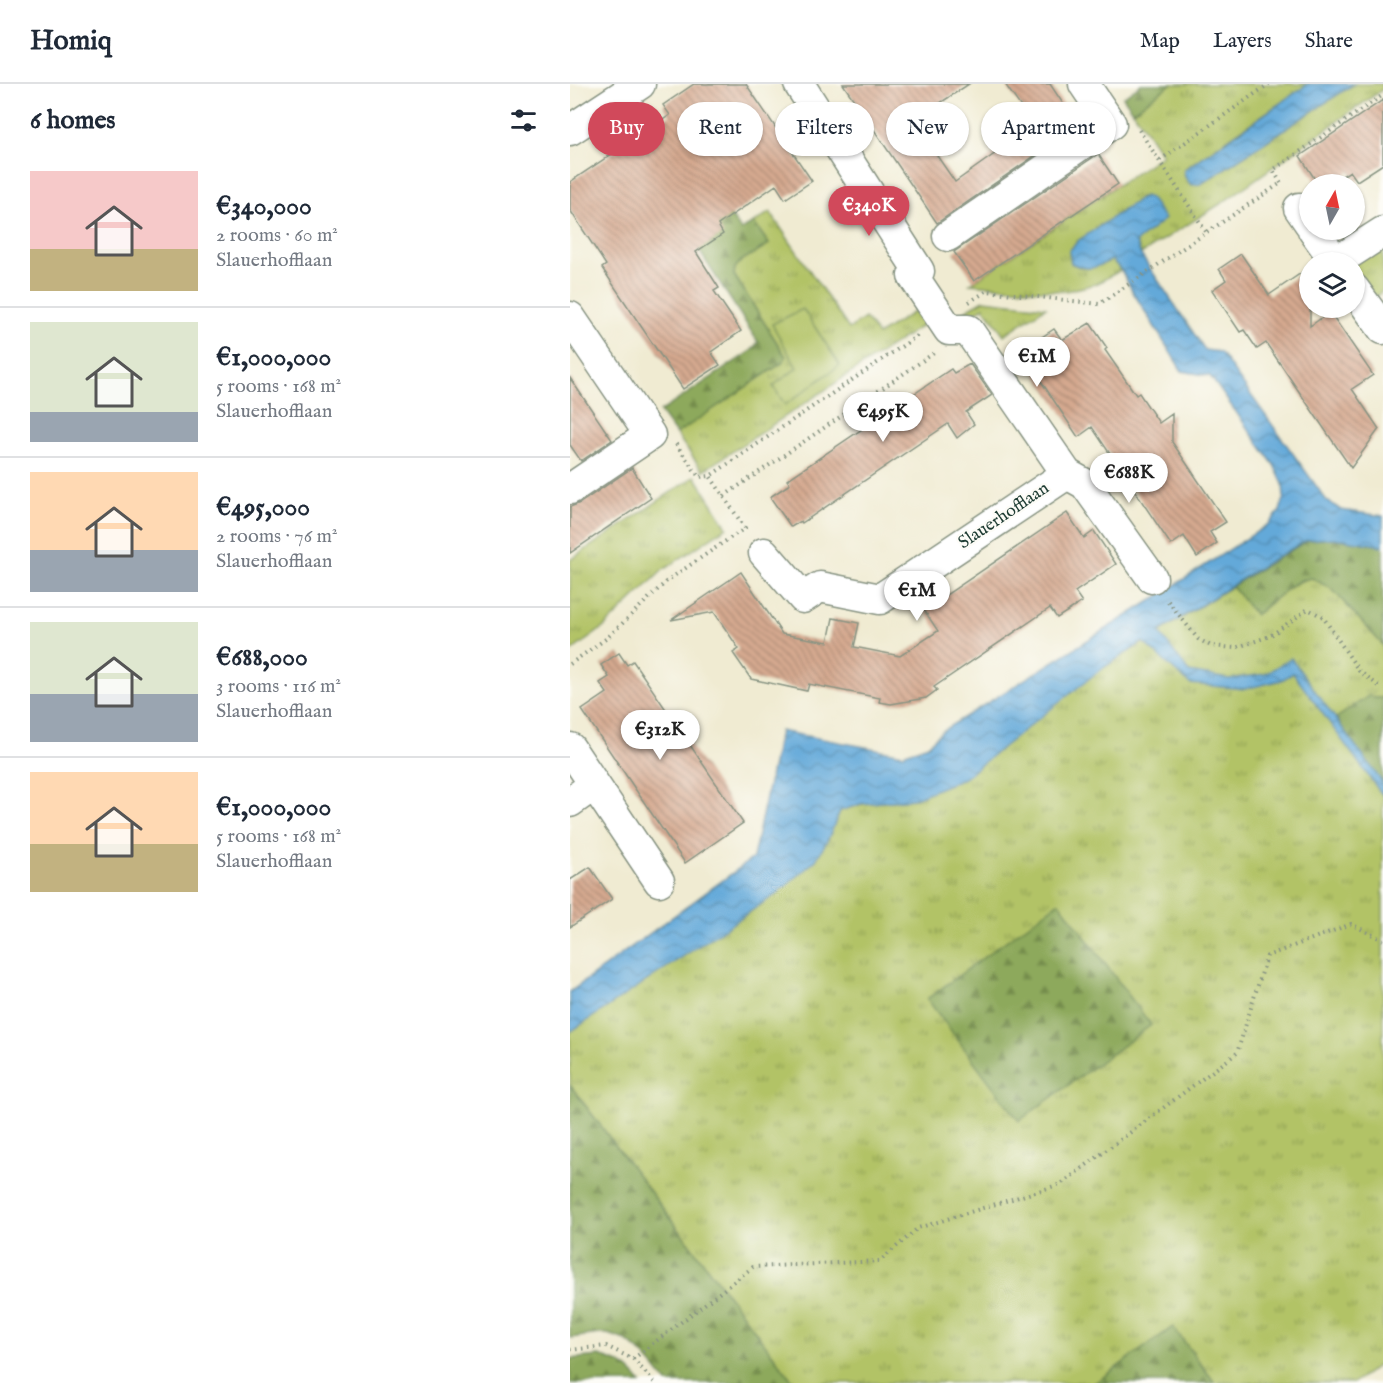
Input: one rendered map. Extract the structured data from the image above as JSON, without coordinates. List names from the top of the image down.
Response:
{
  "streets": {
    "street": ["Slauerhofflaan"]
  },
  "north": "top",
  "page": {
    "header": "Homiq",
    "nav": ["Map", "Layers", "Share"],
    "heading": "6 homes",
    "chip": [
      "Buy",
      "Rent",
      "Filters",
      "New",
      "Apartment"
    ],
    "list": [
      {
        "name": "€340,000",
        "note": "2 rooms · 60 m² · Slauerhofflaan"
      },
      {
        "name": "€1,000,000",
        "note": "5 rooms · 168 m² · Slauerhofflaan"
      },
      {
        "name": "€495,000",
        "note": "2 rooms · 76 m² · Slauerhofflaan"
      },
      {
        "name": "€688,000",
        "note": "3 rooms · 116 m² · Slauerhofflaan"
      },
      {
        "name": "€1,000,000",
        "note": "5 rooms · 168 m² · Slauerhofflaan"
      }
    ],
    "price": [
      "€340K",
      "€1M",
      "€495K",
      "€688K",
      "€1M",
      "€312K"
    ]
  }
}
